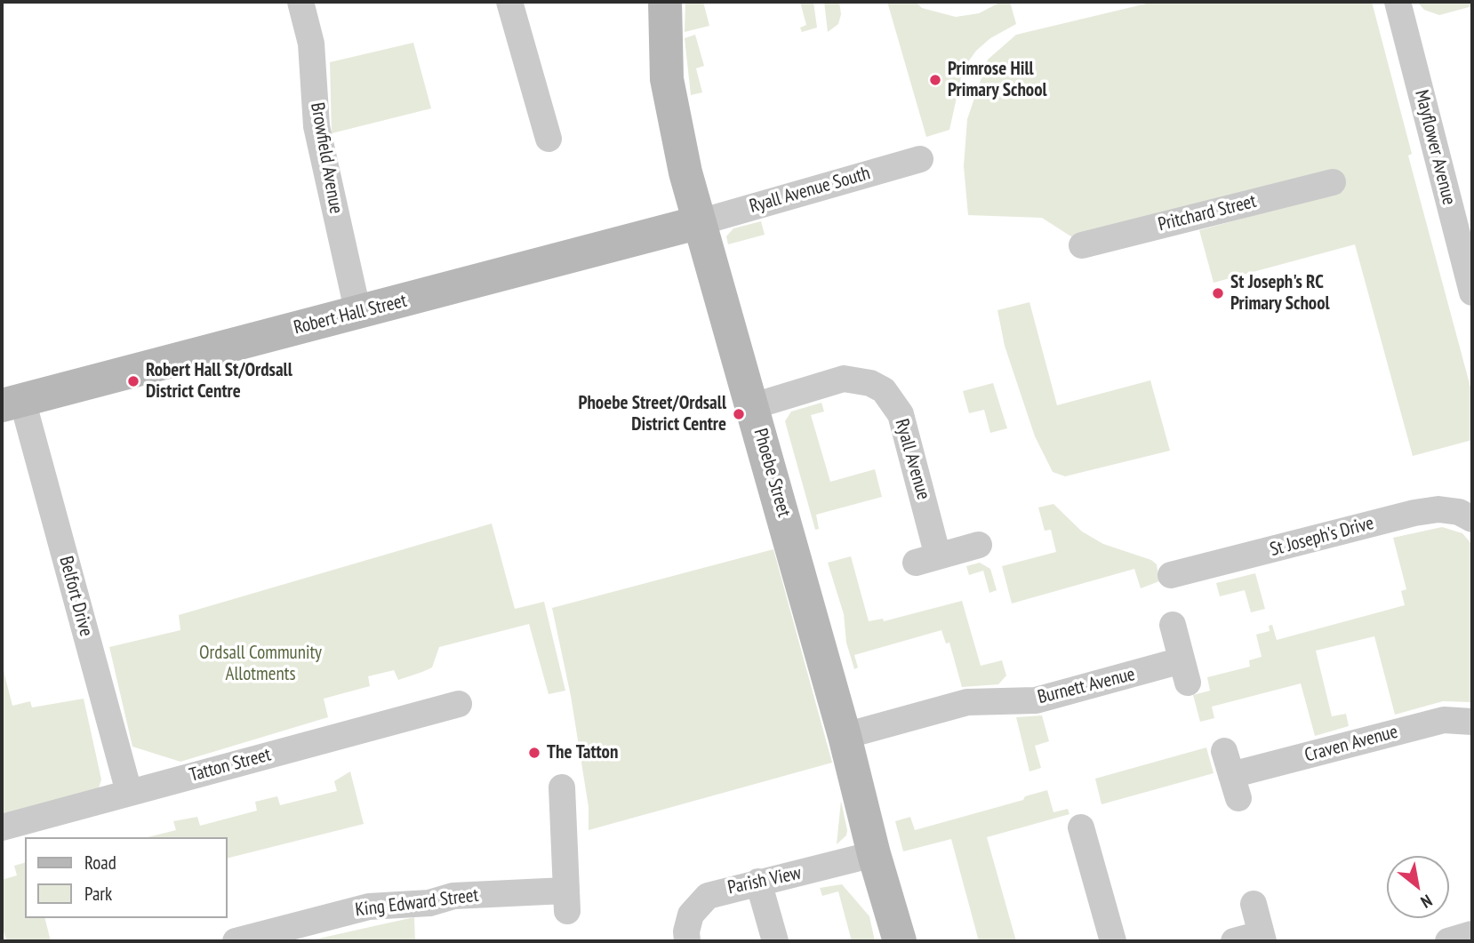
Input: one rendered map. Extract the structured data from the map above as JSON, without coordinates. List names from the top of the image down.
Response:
{
  "streets": {
    "street": [
      "Mayflower Avenue",
      "Browfield Avenue",
      "Ryall Avenue South",
      "Pritchard Street",
      "Robert Hall Street",
      "Ryall Avenue",
      "Phoebe Street",
      "St Joseph's Drive",
      "Belfort Drive",
      "Burnett Avenue",
      "Craven Avenue",
      "Tatton Street",
      "Parish View",
      "King Edward Street"
    ]
  },
  "crossings": [
    ["Browfield Avenue", "Robert Hall Street"],
    ["Ryall Avenue South", "Robert Hall Street"],
    ["Ryall Avenue South", "Phoebe Street"],
    ["Robert Hall Street", "Phoebe Street"],
    ["Robert Hall Street", "Belfort Drive"],
    ["Ryall Avenue", "Phoebe Street"],
    ["Phoebe Street", "Burnett Avenue"],
    ["Phoebe Street", "Parish View"],
    ["Belfort Drive", "Tatton Street"]
  ],
  "parks": ["Ordsall Community Allotments"],
  "places": [
    "Primrose Hill Primary School",
    "St Joseph's RC Primary School",
    "Robert Hall St/Ordsall District Centre",
    "Phoebe Street/Ordsall District Centre",
    "The Tatton"
  ],
  "legend": ["Road", "Park"],
  "north": "bottom right"
}
